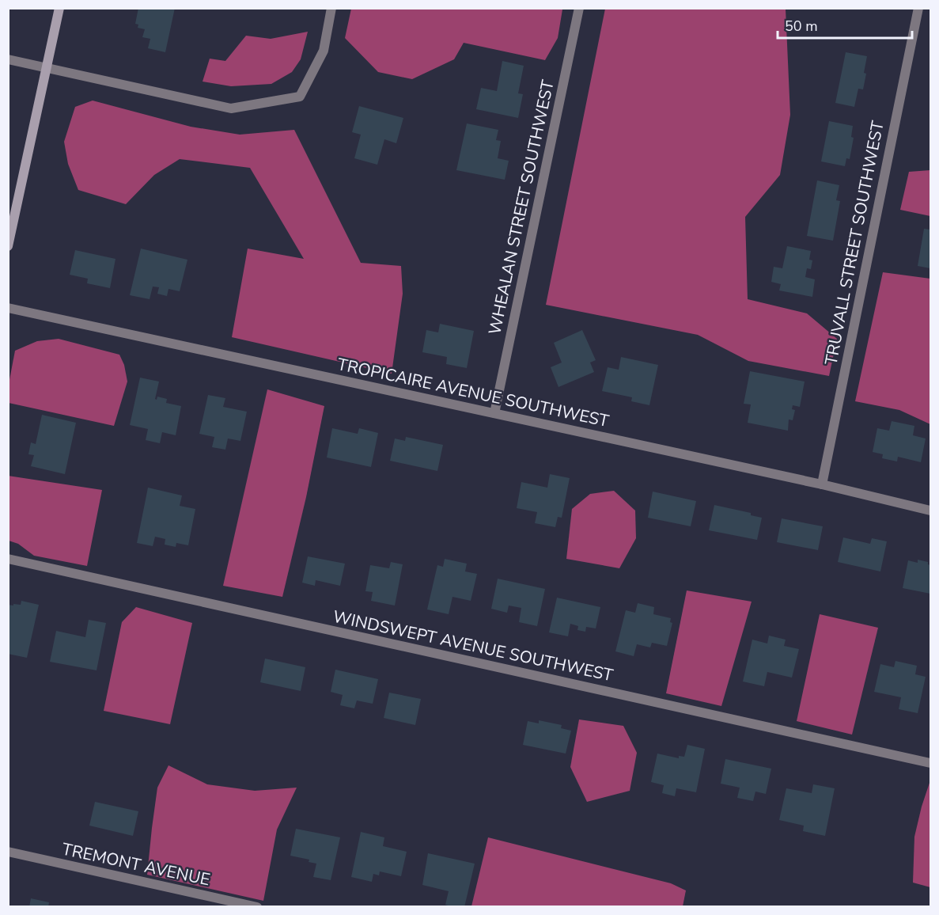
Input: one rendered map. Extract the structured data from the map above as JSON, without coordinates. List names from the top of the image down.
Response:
{
  "streets": {
    "street": [
      "WHEALAN STREET SOUTHWEST",
      "TRUVALL STREET SOUTHWEST",
      "TROPICAIRE AVENUE SOUTHWEST",
      "WINDSWEPT AVENUE SOUTHWEST",
      "TREMONT AVENUE"
    ]
  },
  "crossings": [
    ["WHEALAN STREET SOUTHWEST", "TROPICAIRE AVENUE SOUTHWEST"],
    ["TRUVALL STREET SOUTHWEST", "TROPICAIRE AVENUE SOUTHWEST"]
  ],
  "scale_bar": "50 m"
}
